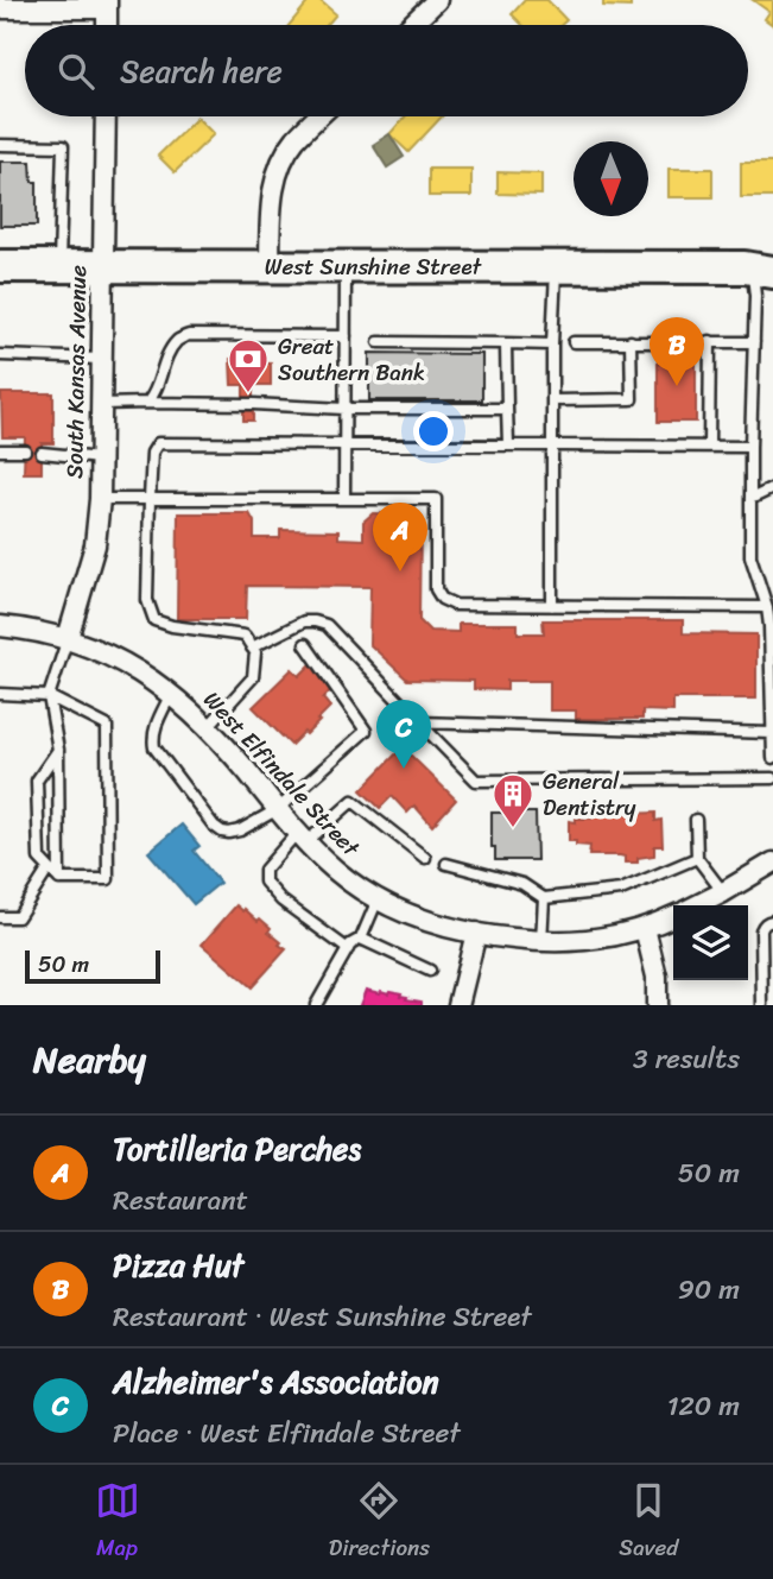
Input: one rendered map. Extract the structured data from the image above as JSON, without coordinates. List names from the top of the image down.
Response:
{
  "streets": {
    "main road": ["West Sunshine Street"],
    "street": ["South Kansas Avenue", "West Elfindale Street"]
  },
  "crossings": [
    ["West Sunshine Street", "South Kansas Avenue"],
    ["South Kansas Avenue", "West Elfindale Street"]
  ],
  "places": {
    "bank": ["Great Southern Bank"],
    "building": ["General Dentistry"]
  },
  "scale_bar": "50 m",
  "north": "bottom",
  "page": {
    "search": "Search here",
    "pins": ["B", "A", "C"],
    "scale": "50 m",
    "heading": ["Nearby", "3 results"],
    "list": [
      {
        "mark": "A",
        "name": "Tortilleria Perches",
        "note": "Restaurant",
        "value": "50 m"
      },
      {
        "mark": "B",
        "name": "Pizza Hut",
        "note": "Restaurant · West Sunshine Street",
        "value": "90 m"
      },
      {
        "mark": "C",
        "name": "Alzheimer's Association",
        "note": "Place · West Elfindale Street",
        "value": "120 m"
      }
    ],
    "nav": ["Map", "Directions", "Saved"]
  }
}
